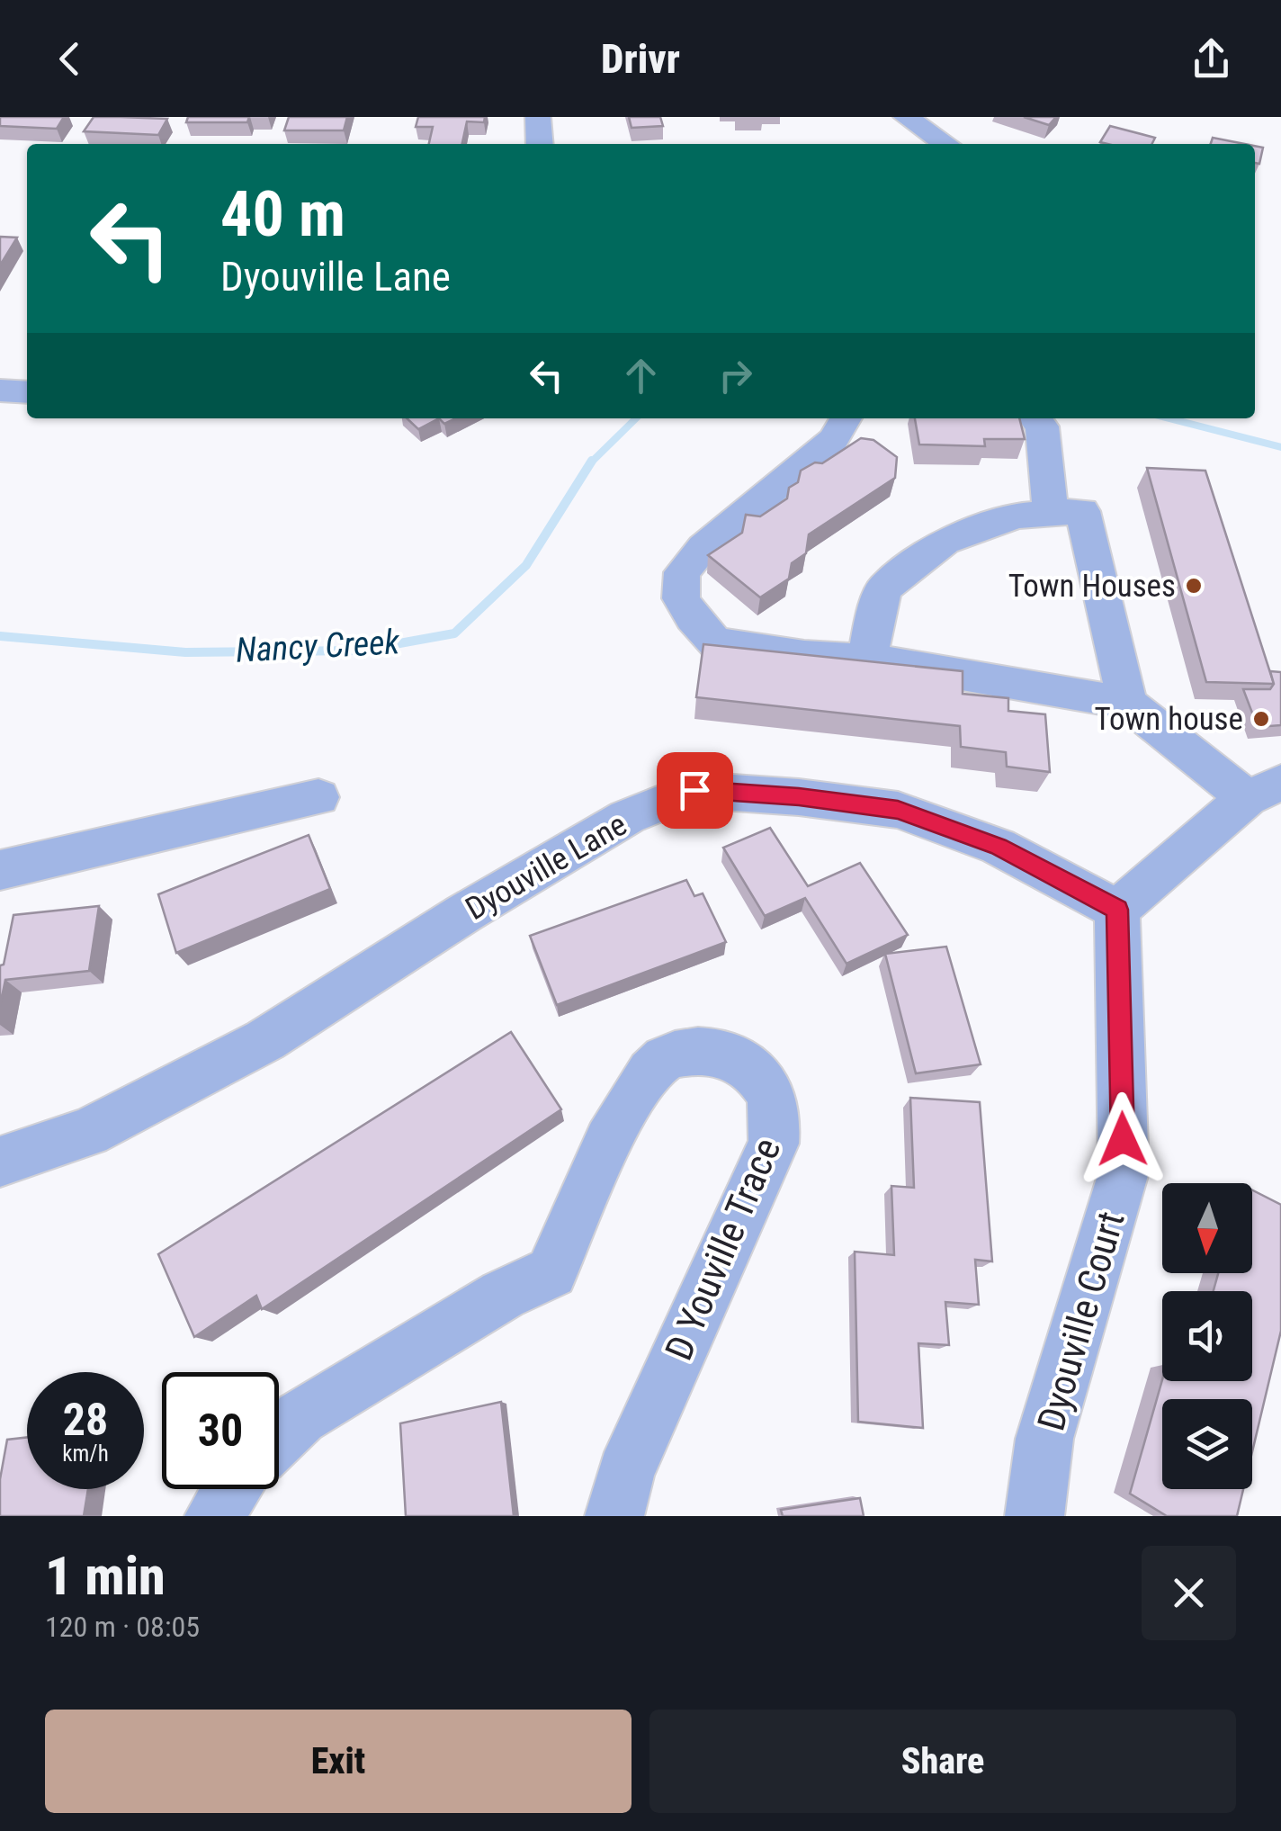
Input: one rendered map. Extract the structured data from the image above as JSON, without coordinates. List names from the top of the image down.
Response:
{
  "streets": {
    "street": ["Dyouville Lane", "D Youville Trace", "Dyouville Court"]
  },
  "crossings": [
    ["Dyouville Lane", "Dyouville Court"]
  ],
  "water": ["Nancy Creek"],
  "places": ["Town Houses", "Town house"],
  "north": "bottom",
  "page": {
    "header": "Drivr",
    "turn": ["40 m", "Dyouville Lane"],
    "speed": "28 km/h",
    "limit": "30",
    "heading": ["1 min", "120 m · 08:05"],
    "buttons": ["Exit", "Share"]
  }
}
